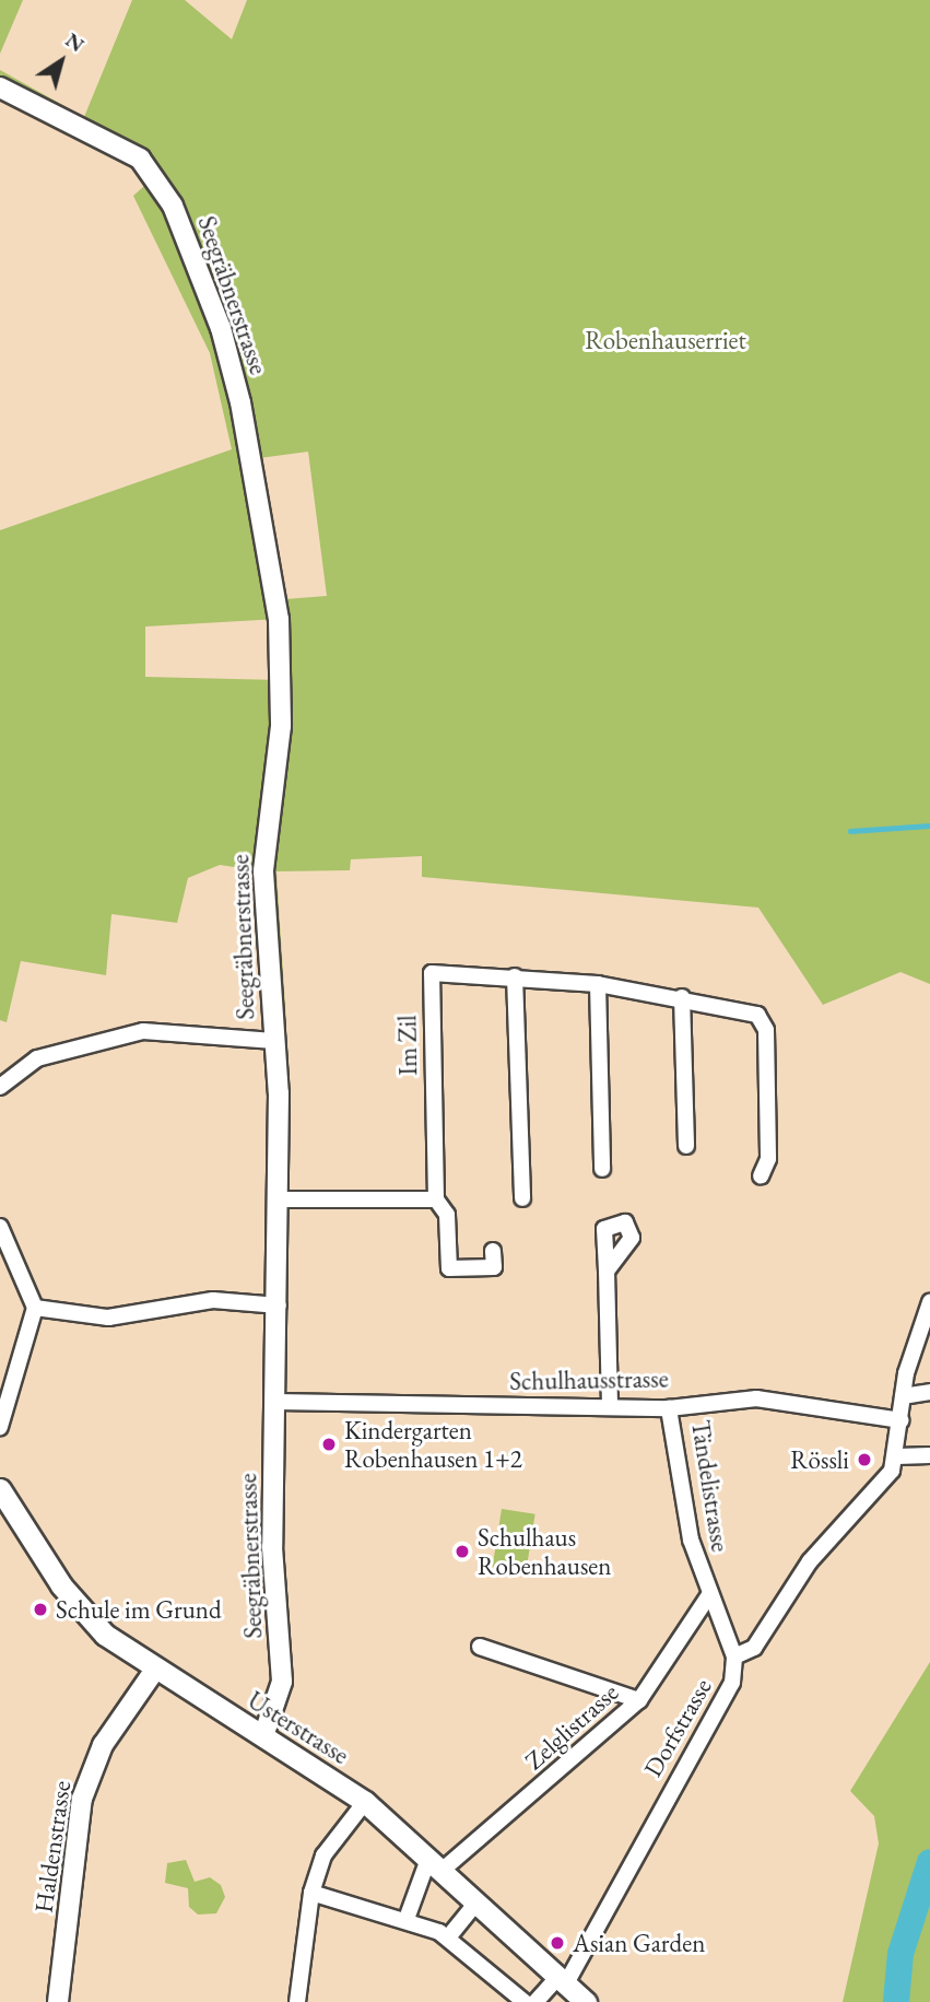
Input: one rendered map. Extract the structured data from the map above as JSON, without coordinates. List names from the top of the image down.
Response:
{
  "streets": {
    "main road": ["Usterstrasse"],
    "street": [
      "Seegräbnerstrasse",
      "Im Zil",
      "Schulhausstrasse",
      "Tändelistrasse",
      "Zelglistrasse",
      "Dorfstrasse",
      "Haldenstrasse"
    ]
  },
  "crossings": [
    ["Seegräbnerstrasse", "Schulhausstrasse"],
    ["Seegräbnerstrasse", "Usterstrasse"],
    ["Schulhausstrasse", "Tändelistrasse"],
    ["Schulhausstrasse", "Dorfstrasse"],
    ["Tändelistrasse", "Zelglistrasse"],
    ["Tändelistrasse", "Dorfstrasse"],
    ["Zelglistrasse", "Usterstrasse"],
    ["Usterstrasse", "Dorfstrasse"],
    ["Usterstrasse", "Haldenstrasse"]
  ],
  "parks": ["Robenhauserriet"],
  "places": [
    "Kindergarten Robenhausen 1+2",
    "Rössli",
    "Schulhaus Robenhausen",
    "Schule im Grund",
    "Asian Garden"
  ],
  "north": "top right"
}
